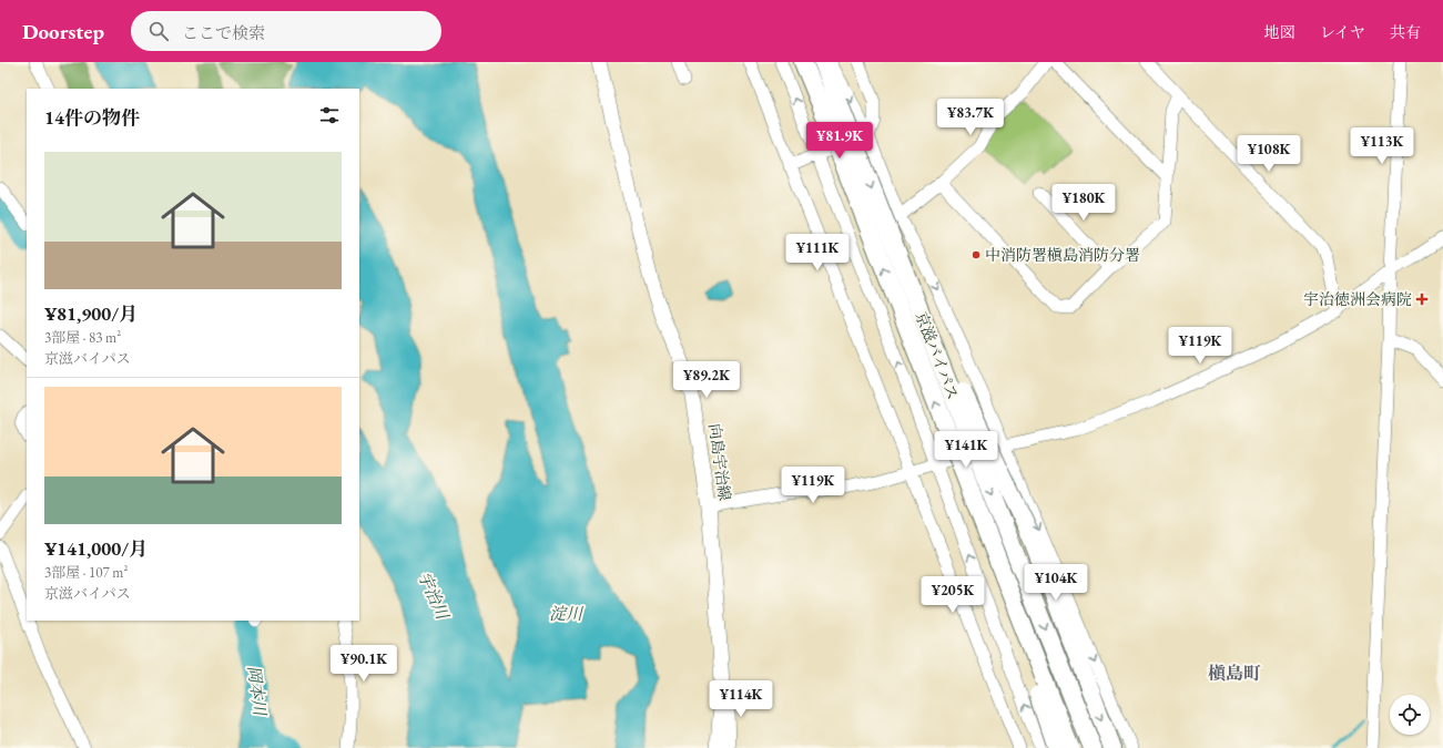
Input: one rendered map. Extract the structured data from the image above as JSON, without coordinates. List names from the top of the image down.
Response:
{
  "streets": {
    "highway": ["京滋バイパス"],
    "main road": ["向島宇治線"]
  },
  "districts": ["槇島町"],
  "water": ["宇治川", "淀川", "岡本川"],
  "places": {
    "other": ["中消防署槇島消防分署"],
    "health": ["宇治徳洲会病院"]
  },
  "page": {
    "header": "Doorstep",
    "search": "ここで検索",
    "nav": ["地図", "レイヤ", "共有"],
    "heading": "14件の物件",
    "price": [
      "¥83.7K",
      "¥81.9K",
      "¥113K",
      "¥108K",
      "¥180K",
      "¥111K",
      "¥119K",
      "¥89.2K",
      "¥141K",
      "¥119K",
      "¥104K",
      "¥205K",
      "¥90.1K",
      "¥114K"
    ],
    "list": [
      {
        "name": "¥81,900/月",
        "note": "3部屋 · 83 m² · 京滋バイパス"
      },
      {
        "name": "¥141,000/月",
        "note": "3部屋 · 107 m² · 京滋バイパス"
      }
    ]
  }
}
